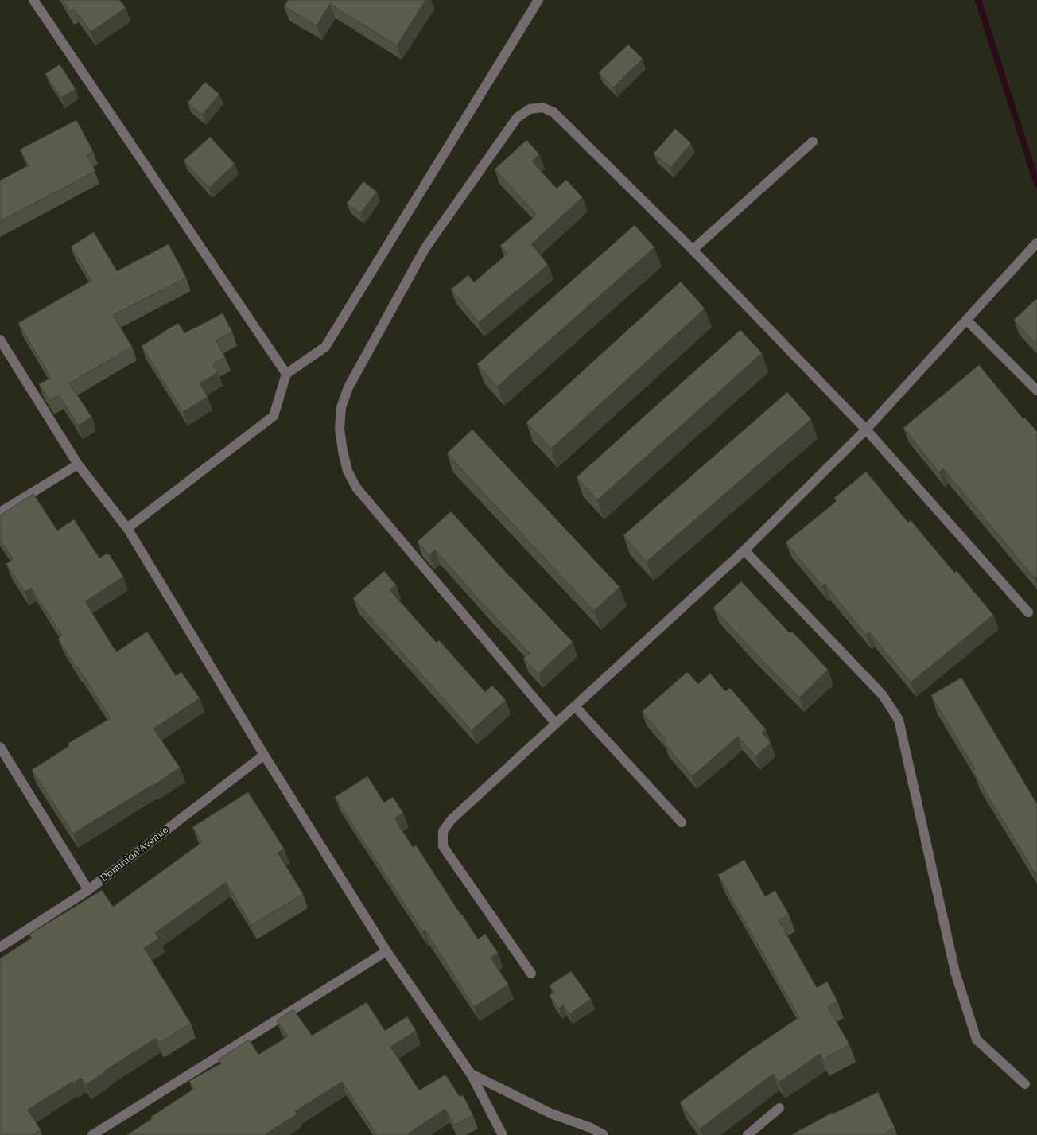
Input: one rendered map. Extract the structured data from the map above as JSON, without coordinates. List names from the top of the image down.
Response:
{
  "streets": {
    "street": ["Dominion Avenue"]
  }
}
